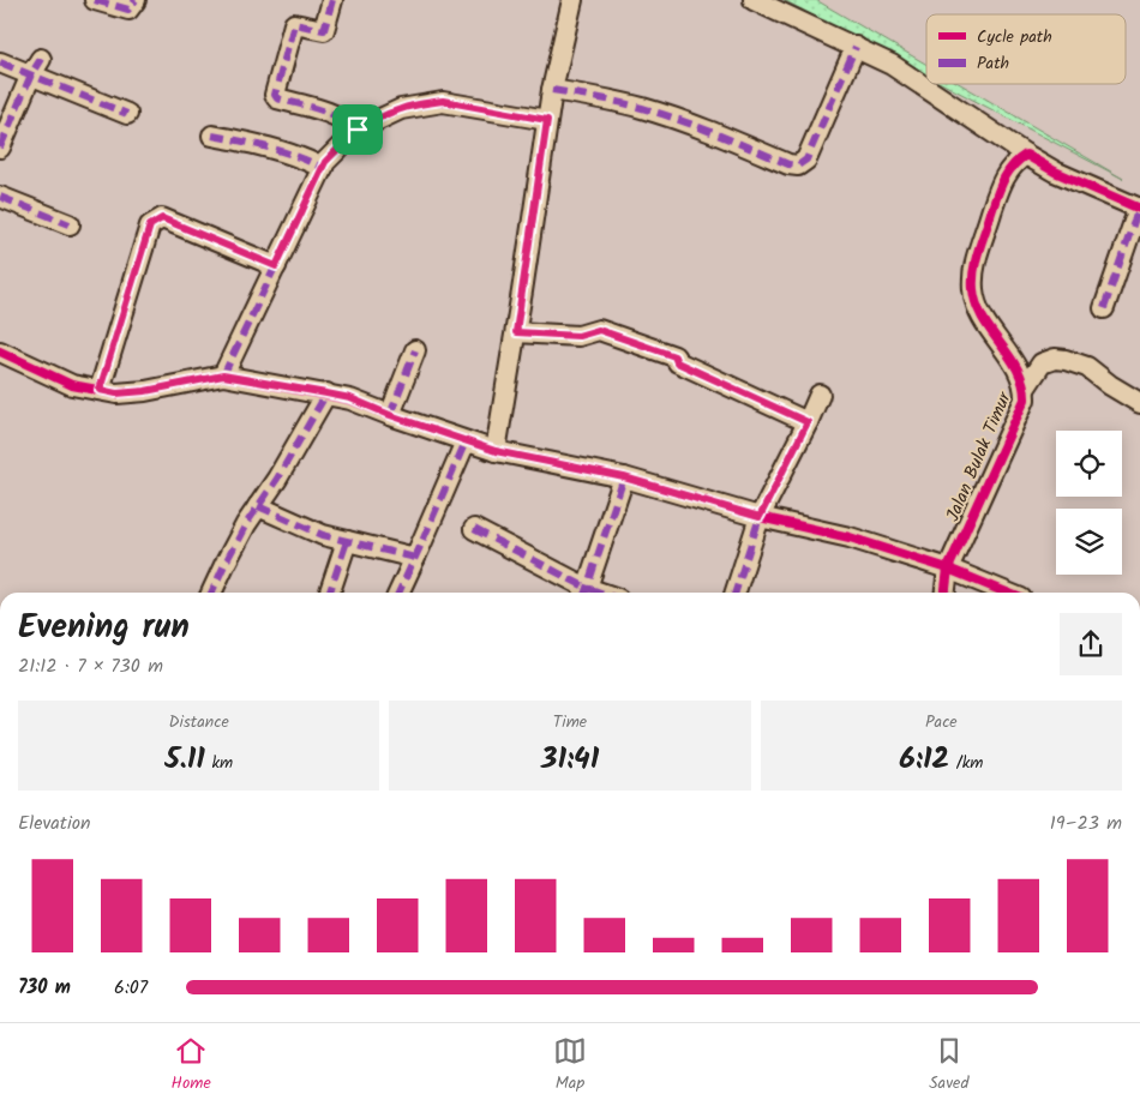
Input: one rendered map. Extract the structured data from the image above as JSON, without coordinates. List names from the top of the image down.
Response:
{
  "streets": {
    "street": ["Jalan Bulak Timur"]
  },
  "legend": ["Cycle path", "Path"],
  "page": {
    "heading": ["Evening run", "21:12 · 7 × 730 m"],
    "stats": [
      ["Distance", "5.11 km"],
      ["Time", "31:41"],
      ["Pace", "6:12 /km"]
    ],
    "chart": ["Elevation", "19–23 m"],
    "list": [
      {
        "name": "730 m",
        "note": "6:07"
      }
    ],
    "tabs": ["Home", "Map", "Saved"]
  }
}
